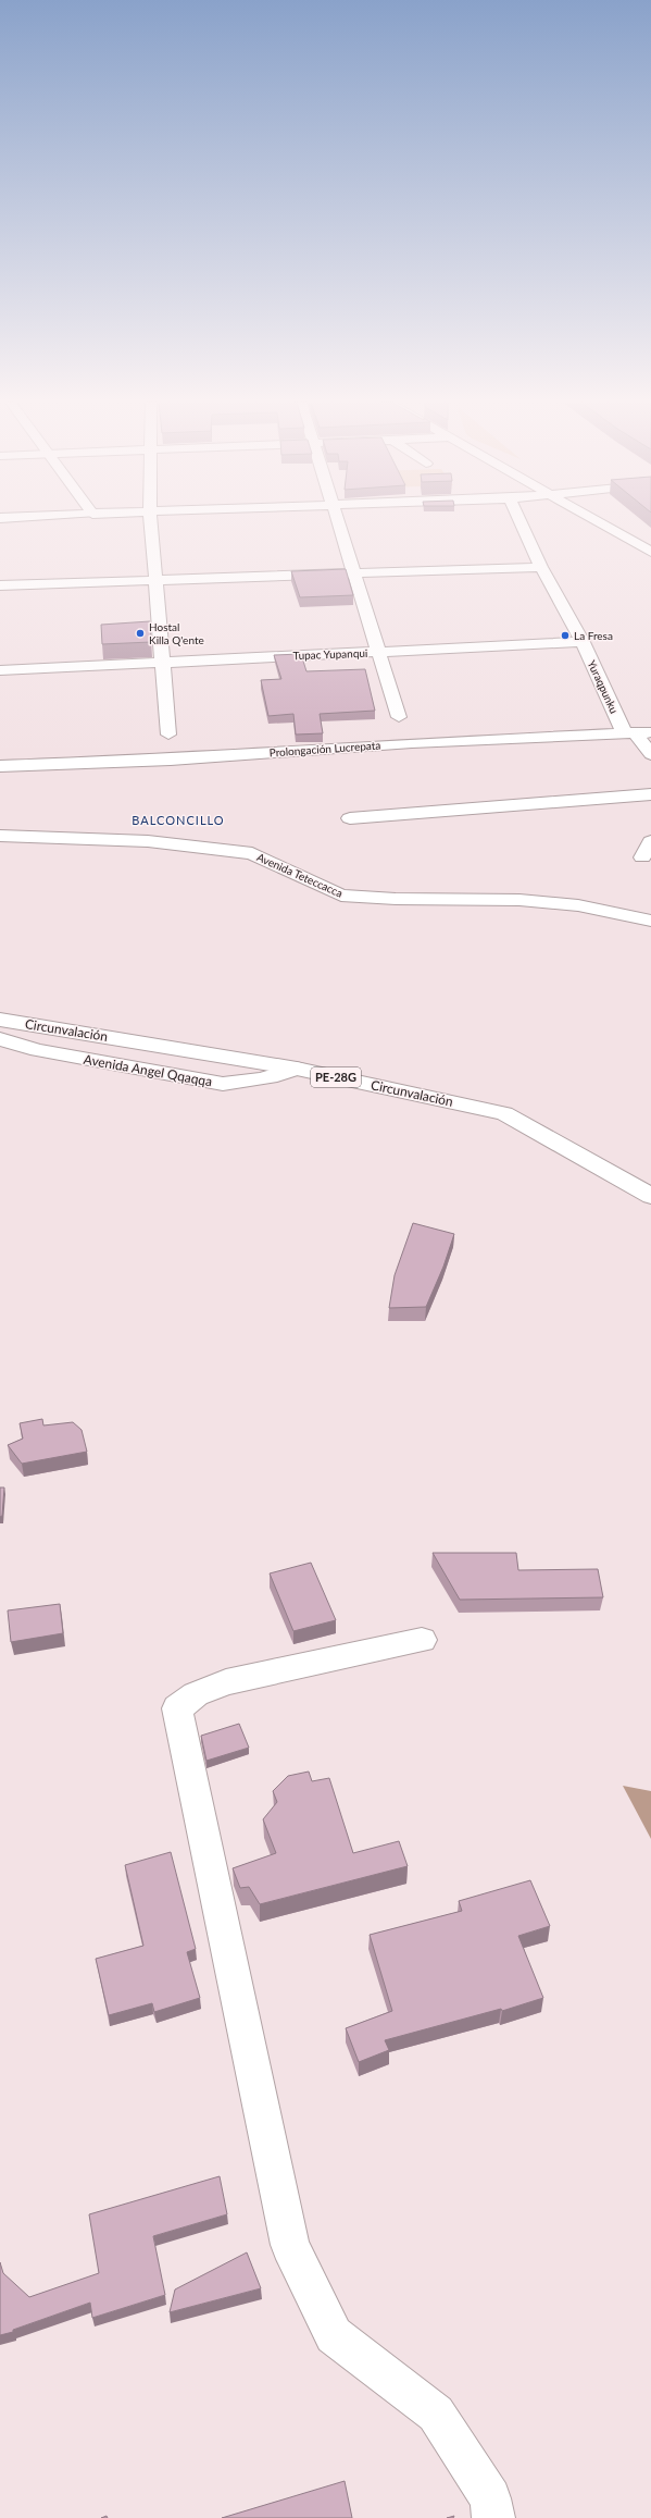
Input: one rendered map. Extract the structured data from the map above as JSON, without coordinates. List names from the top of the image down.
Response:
{
  "streets": {
    "main road": [
      "Tupac Yupanqui",
      "Yuraqpunku",
      "Prolongación Lucrepata",
      "Avenida Teteccacca",
      "Circunvalación",
      "Avenida Angel Qqaqqa",
      "PE-28G"
    ]
  },
  "crossings": [
    ["Tupac Yupanqui", "Yuraqpunku"],
    ["Yuraqpunku", "Prolongación Lucrepata"],
    ["Circunvalación", "Avenida Angel Qqaqqa"]
  ],
  "districts": ["BALCONCILLO"],
  "places": ["Hostal Killa Q'ente", "La Fresa"]
}
